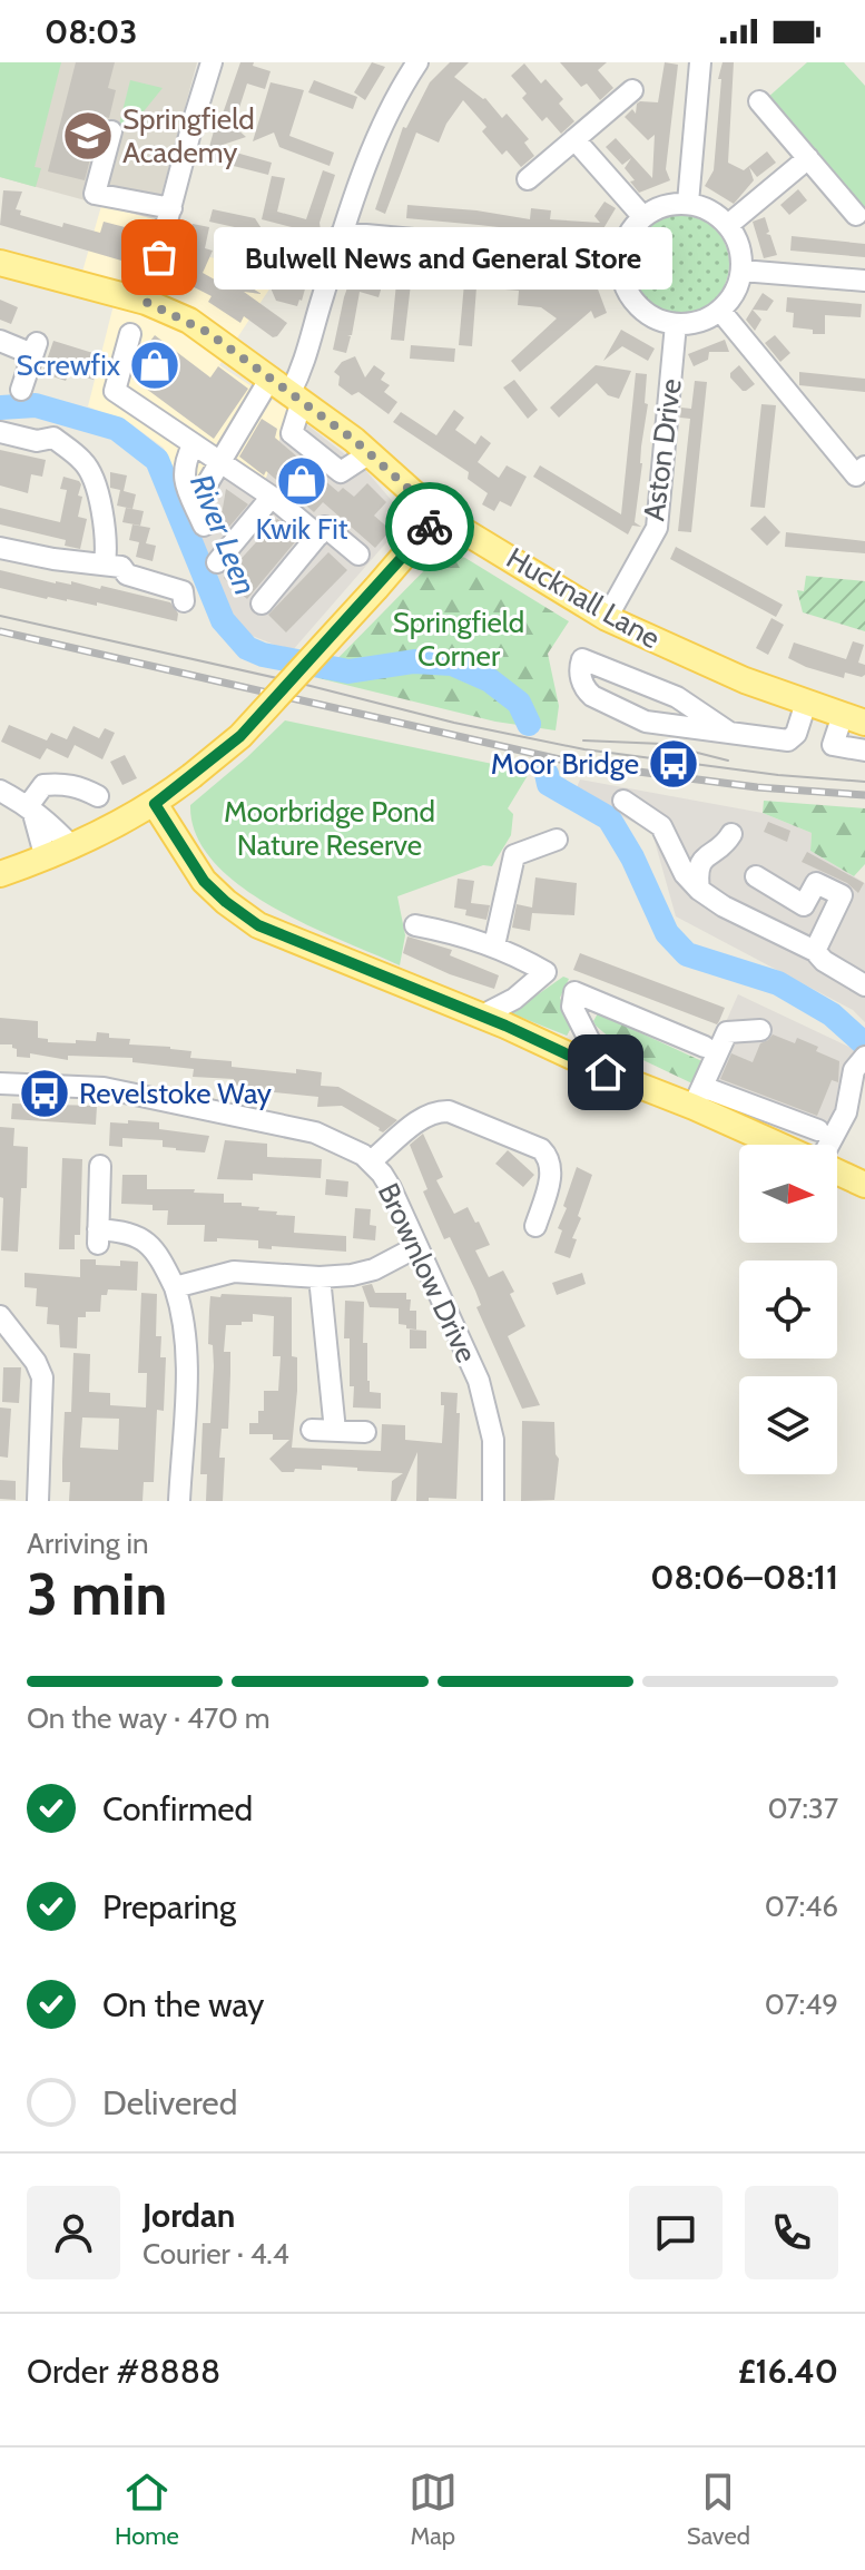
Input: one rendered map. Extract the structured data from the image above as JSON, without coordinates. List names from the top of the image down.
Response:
{
  "streets": {
    "main road": ["Hucknall Lane"],
    "street": ["Aston Drive", "Brownlow Drive"]
  },
  "crossings": [
    ["Aston Drive", "Hucknall Lane"]
  ],
  "water": ["River Leen"],
  "parks": ["Springfield Corner", "Moorbridge Pond Nature Reserve"],
  "places": {
    "school or university": ["Springfield Academy"],
    "other": ["Bulwell News and General Store"],
    "shop": ["Screwfix", "Kwik Fit"],
    "bus stop": ["Moor Bridge", "Revelstoke Way"]
  },
  "north": "right",
  "page": {
    "status": "08:03",
    "bubble": "Bulwell News and General Store",
    "heading": ["3 min", "Arriving in", "08:06–08:11"],
    "panel": [
      "Jordan",
      "Courier · 4.4",
      "Order #8888",
      "£16.40"
    ],
    "bar": "On the way · 470 m",
    "list": [
      ["Confirmed", "07:37"],
      ["Preparing", "07:46"],
      ["On the way", "07:49"],
      "Delivered"
    ],
    "tabs": ["Home", "Map", "Saved"]
  }
}
